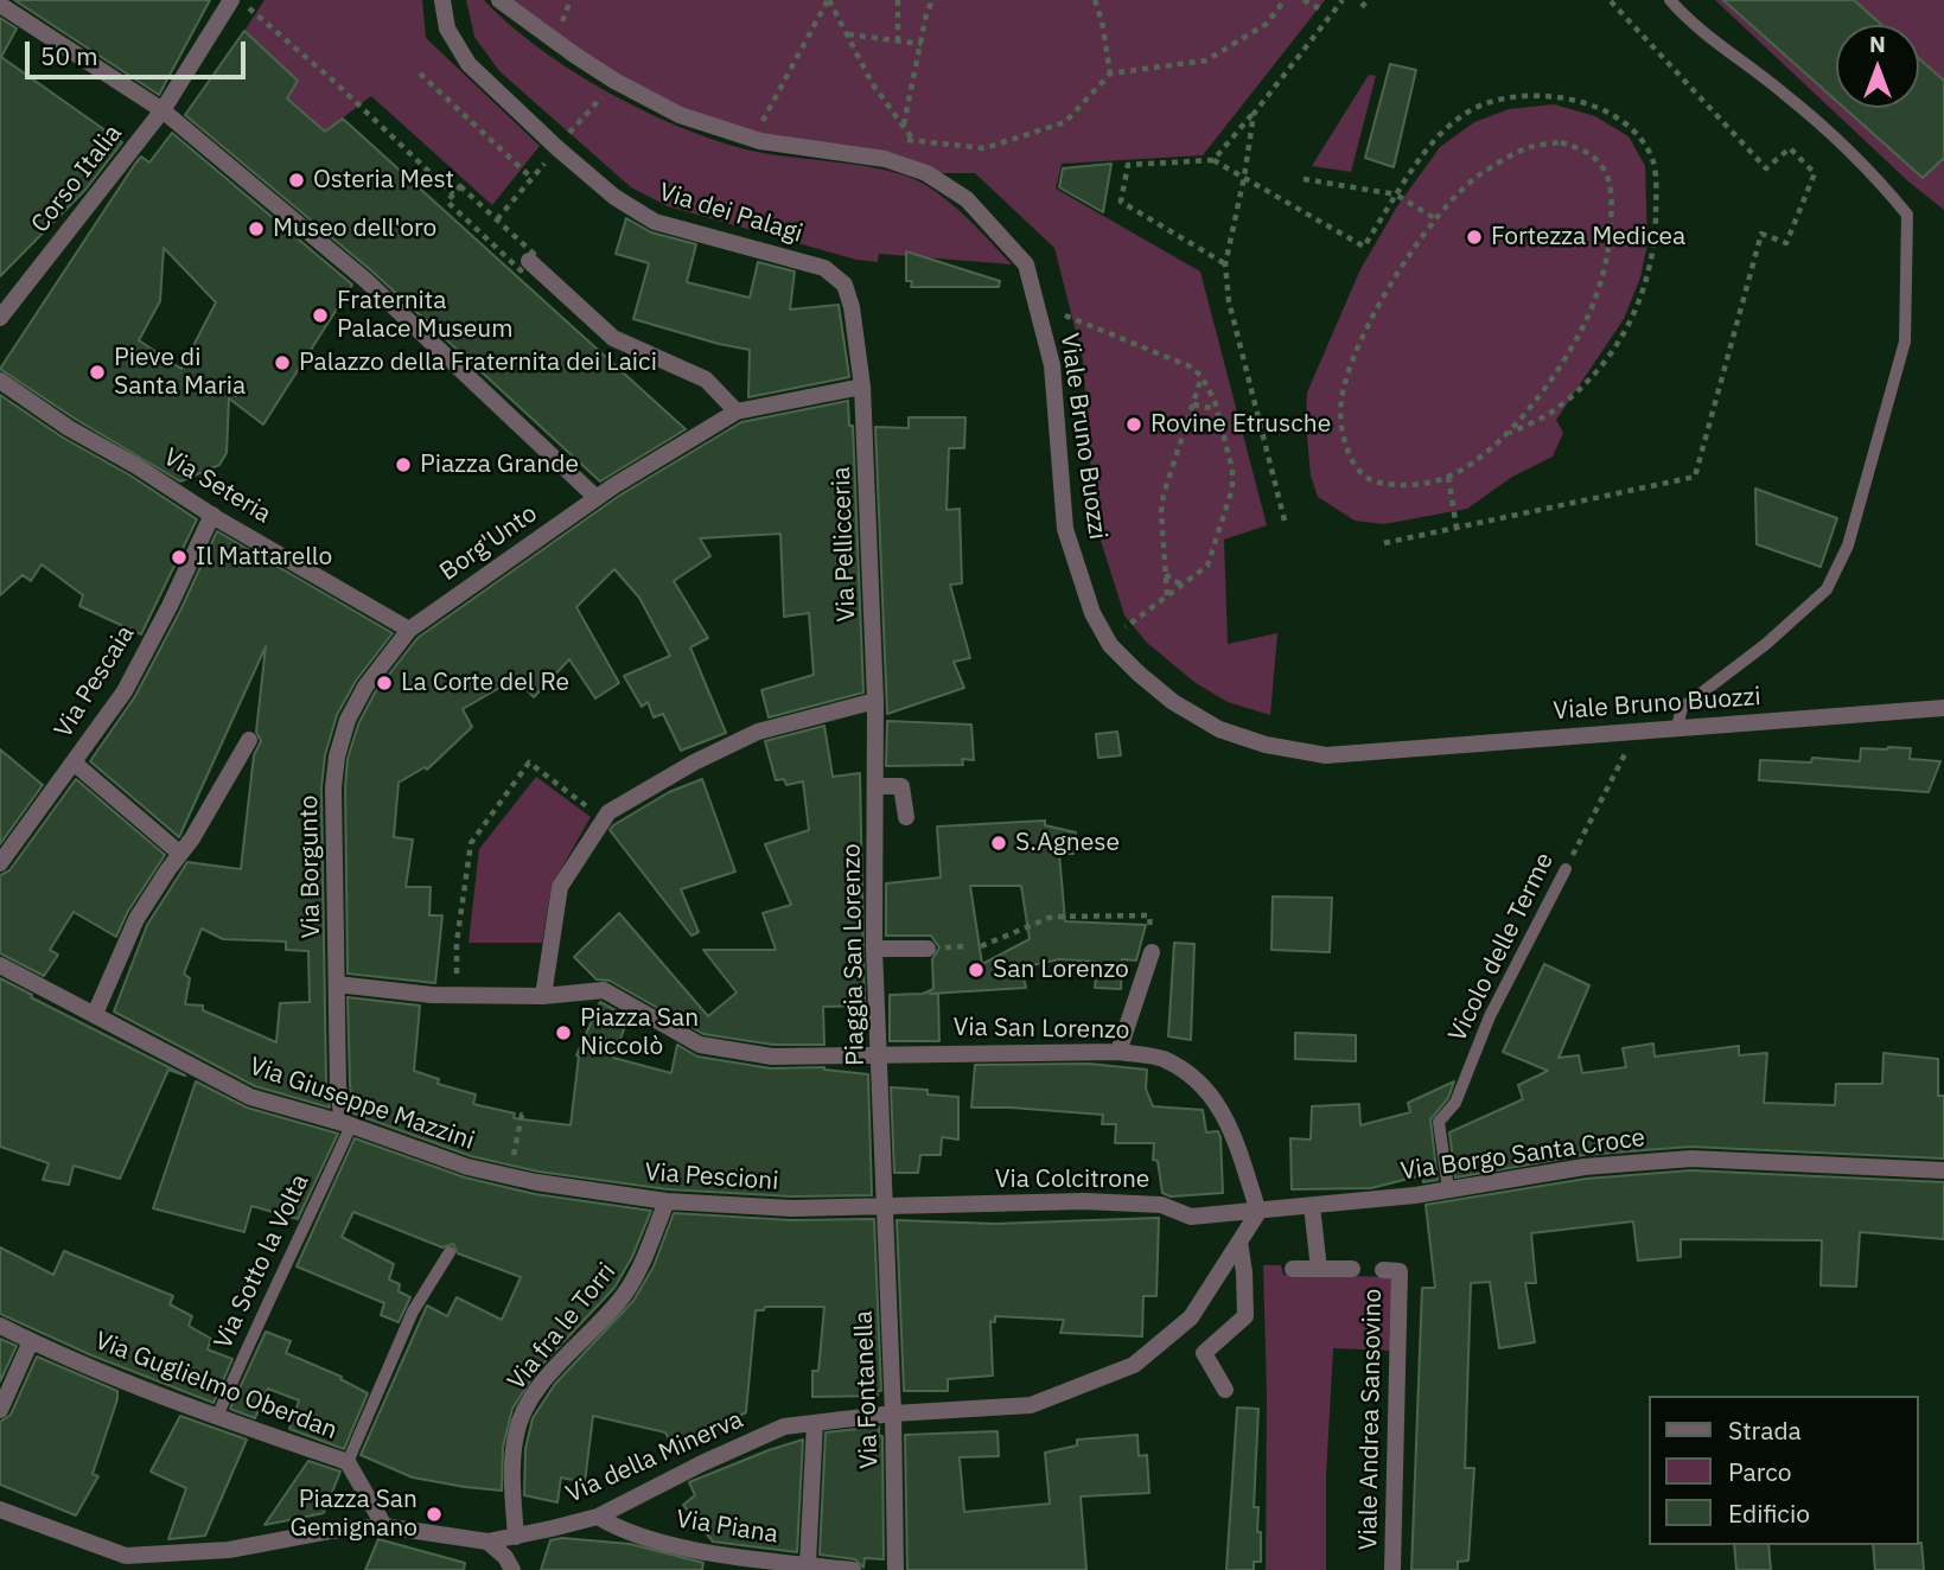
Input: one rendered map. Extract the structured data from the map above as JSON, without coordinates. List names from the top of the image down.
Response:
{
  "streets": {
    "street": [
      "Corso Italia",
      "Via dei Palagi",
      "Viale Bruno Buozzi",
      "Via Seteria",
      "Borg'Unto",
      "Via Pellicceria",
      "Via Pescaia",
      "Via Borgunto",
      "Piaggia San Lorenzo",
      "Via San Lorenzo",
      "Via Giuseppe Mazzini",
      "Via Borgo Santa Croce",
      "Via Pescioni",
      "Via Colcitrone",
      "Via fra le Torri",
      "Via Guglielmo Oberdan",
      "Via Fontanella",
      "Viale Andrea Sansovino",
      "Via della Minerva",
      "Via Piana"
    ],
    "lane": ["Vicolo delle Terme", "Via Sotto la Volta"]
  },
  "crossings": [
    ["Via dei Palagi", "Via Pellicceria"],
    ["Viale Bruno Buozzi", "Vicolo delle Terme"],
    ["Via Seteria", "Borg'Unto"],
    ["Via Seteria", "Via Pescaia"],
    ["Via Seteria", "Via Borgunto"],
    ["Borg'Unto", "Via Borgunto"],
    ["Via Pellicceria", "Piaggia San Lorenzo"],
    ["Via Borgunto", "Via San Lorenzo"],
    ["Via Borgunto", "Via Giuseppe Mazzini"],
    ["Via Borgunto", "Via Sotto la Volta"],
    ["Vicolo delle Terme", "Via Borgo Santa Croce"],
    ["Piaggia San Lorenzo", "Via San Lorenzo"],
    ["Piaggia San Lorenzo", "Via Pescioni"],
    ["Piaggia San Lorenzo", "Via Colcitrone"],
    ["Piaggia San Lorenzo", "Via Fontanella"],
    ["Via San Lorenzo", "Via Borgo Santa Croce"],
    ["Via San Lorenzo", "Via Colcitrone"],
    ["Via San Lorenzo", "Via della Minerva"],
    ["Via Giuseppe Mazzini", "Via Pescioni"],
    ["Via Giuseppe Mazzini", "Via Sotto la Volta"],
    ["Via Borgo Santa Croce", "Via Colcitrone"],
    ["Via Borgo Santa Croce", "Via della Minerva"],
    ["Via Pescioni", "Via Colcitrone"],
    ["Via Pescioni", "Via fra le Torri"],
    ["Via Pescioni", "Via Fontanella"],
    ["Via Colcitrone", "Via Fontanella"],
    ["Via Colcitrone", "Via della Minerva"],
    ["Via Sotto la Volta", "Via Guglielmo Oberdan"],
    ["Via fra le Torri", "Via della Minerva"],
    ["Via Guglielmo Oberdan", "Via della Minerva"],
    ["Via Fontanella", "Via della Minerva"],
    ["Via della Minerva", "Via Piana"]
  ],
  "places": [
    "Osteria Mest",
    "Museo dell'oro",
    "Fortezza Medicea",
    "Fraternita Palace Museum",
    "Palazzo della Fraternita dei Laici",
    "Pieve di Santa Maria",
    "Rovine Etrusche",
    "Piazza Grande",
    "Il Mattarello",
    "La Corte del Re",
    "S.Agnese",
    "San Lorenzo",
    "Piazza San Niccolò",
    "Piazza San Gemignano"
  ],
  "legend": ["Strada", "Parco", "Edificio"],
  "scale_bar": "50 m",
  "north": "top"
}
